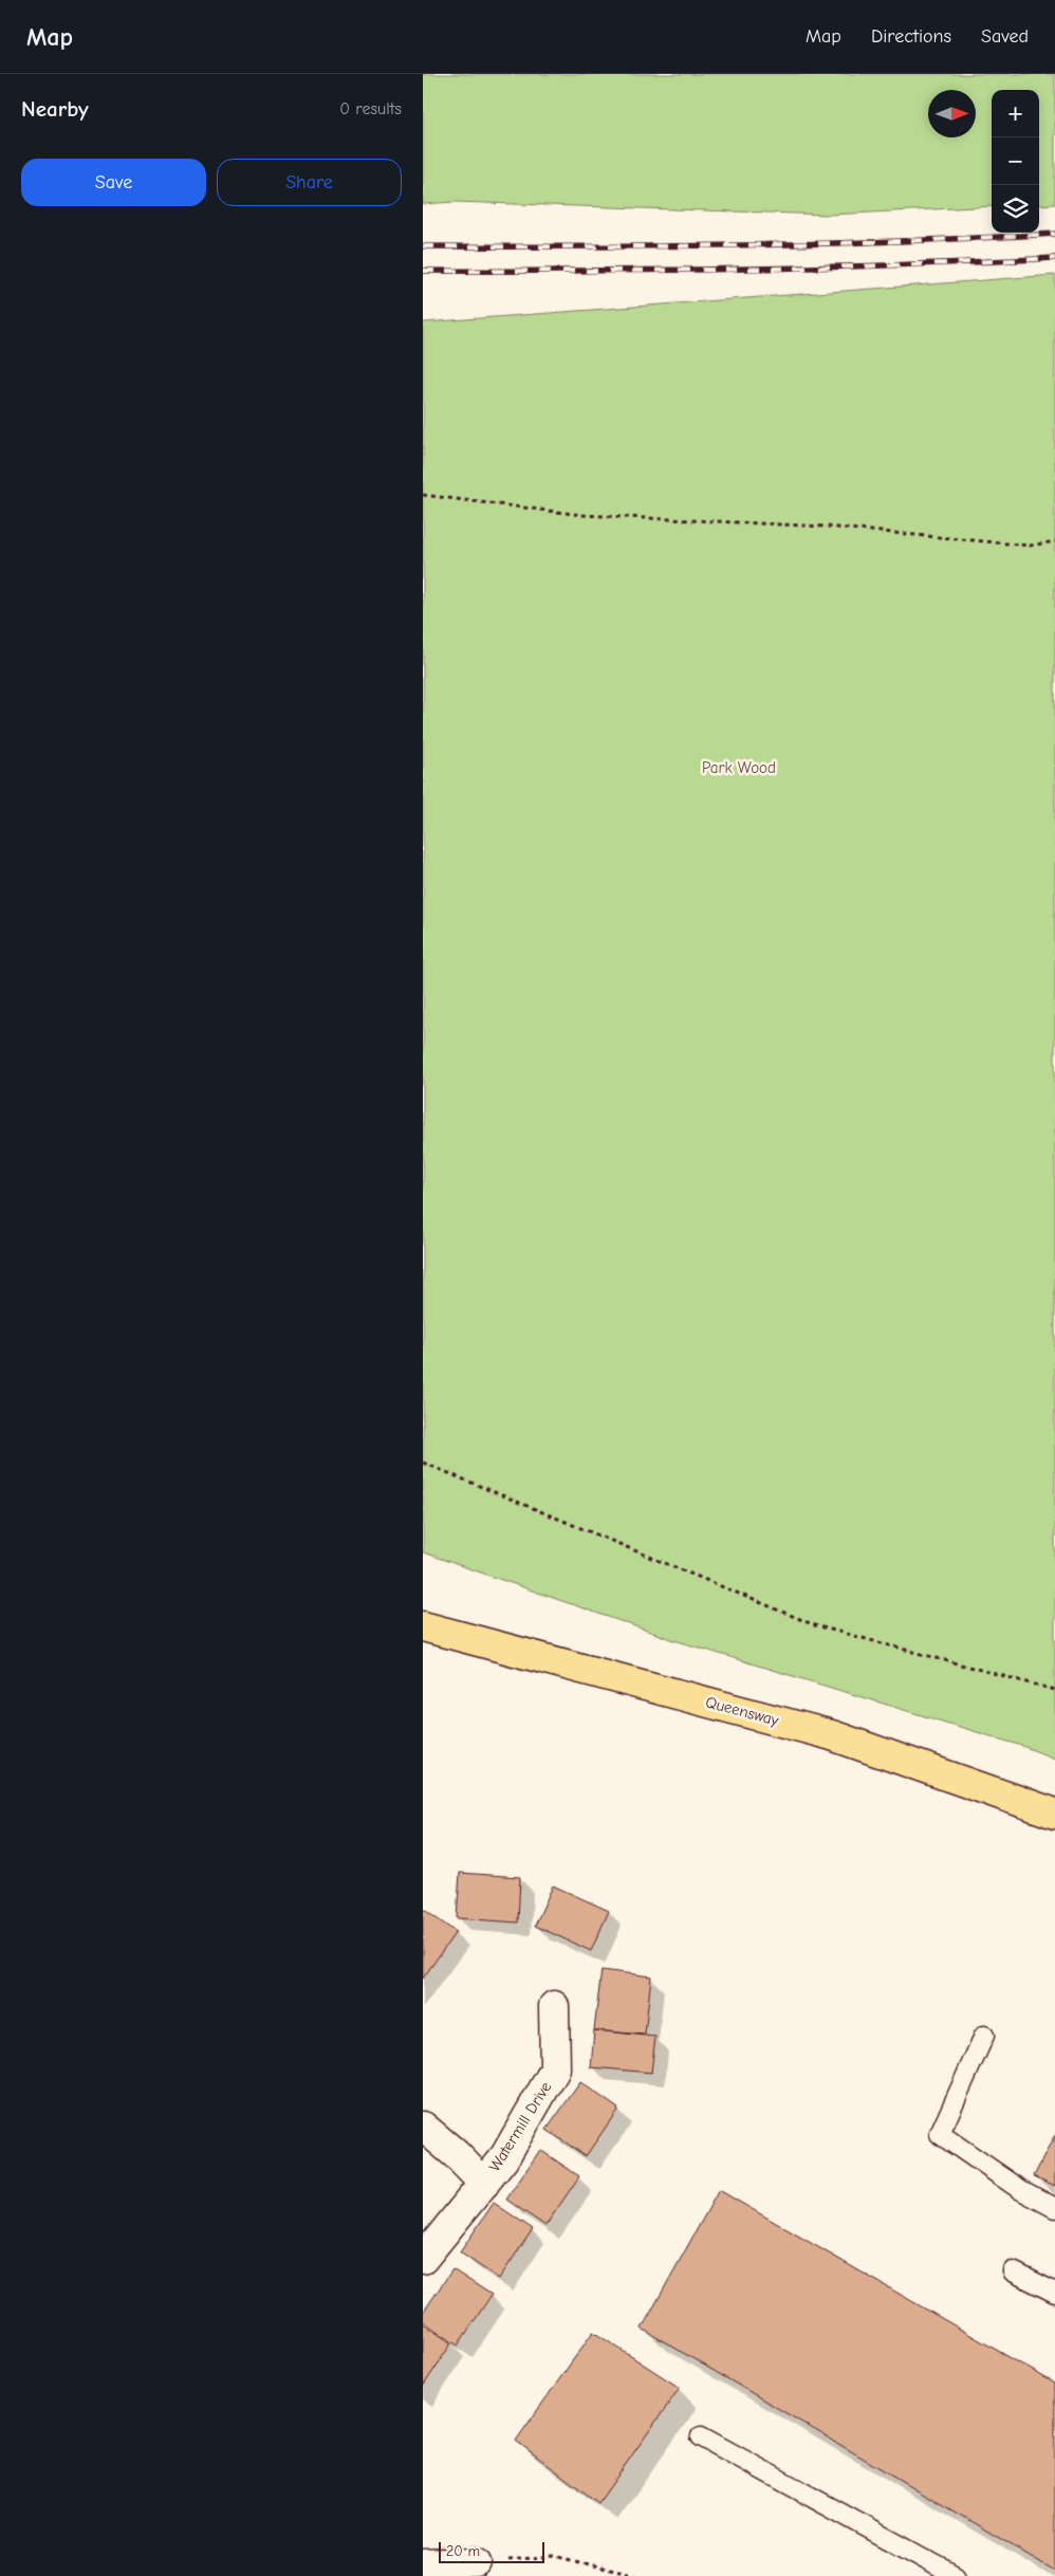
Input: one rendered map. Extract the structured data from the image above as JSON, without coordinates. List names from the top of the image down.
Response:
{
  "streets": {
    "main road": ["Queensway"],
    "street": ["Watermill Drive"]
  },
  "parks": ["Park Wood"],
  "scale_bar": "20 m",
  "north": "right",
  "page": {
    "header": "Map",
    "nav": ["Map", "Directions", "Saved"],
    "heading": ["Nearby", "0 results"],
    "map_buttons": ["+", "−"],
    "buttons": ["Save", "Share"],
    "scale": "20 m"
  }
}
